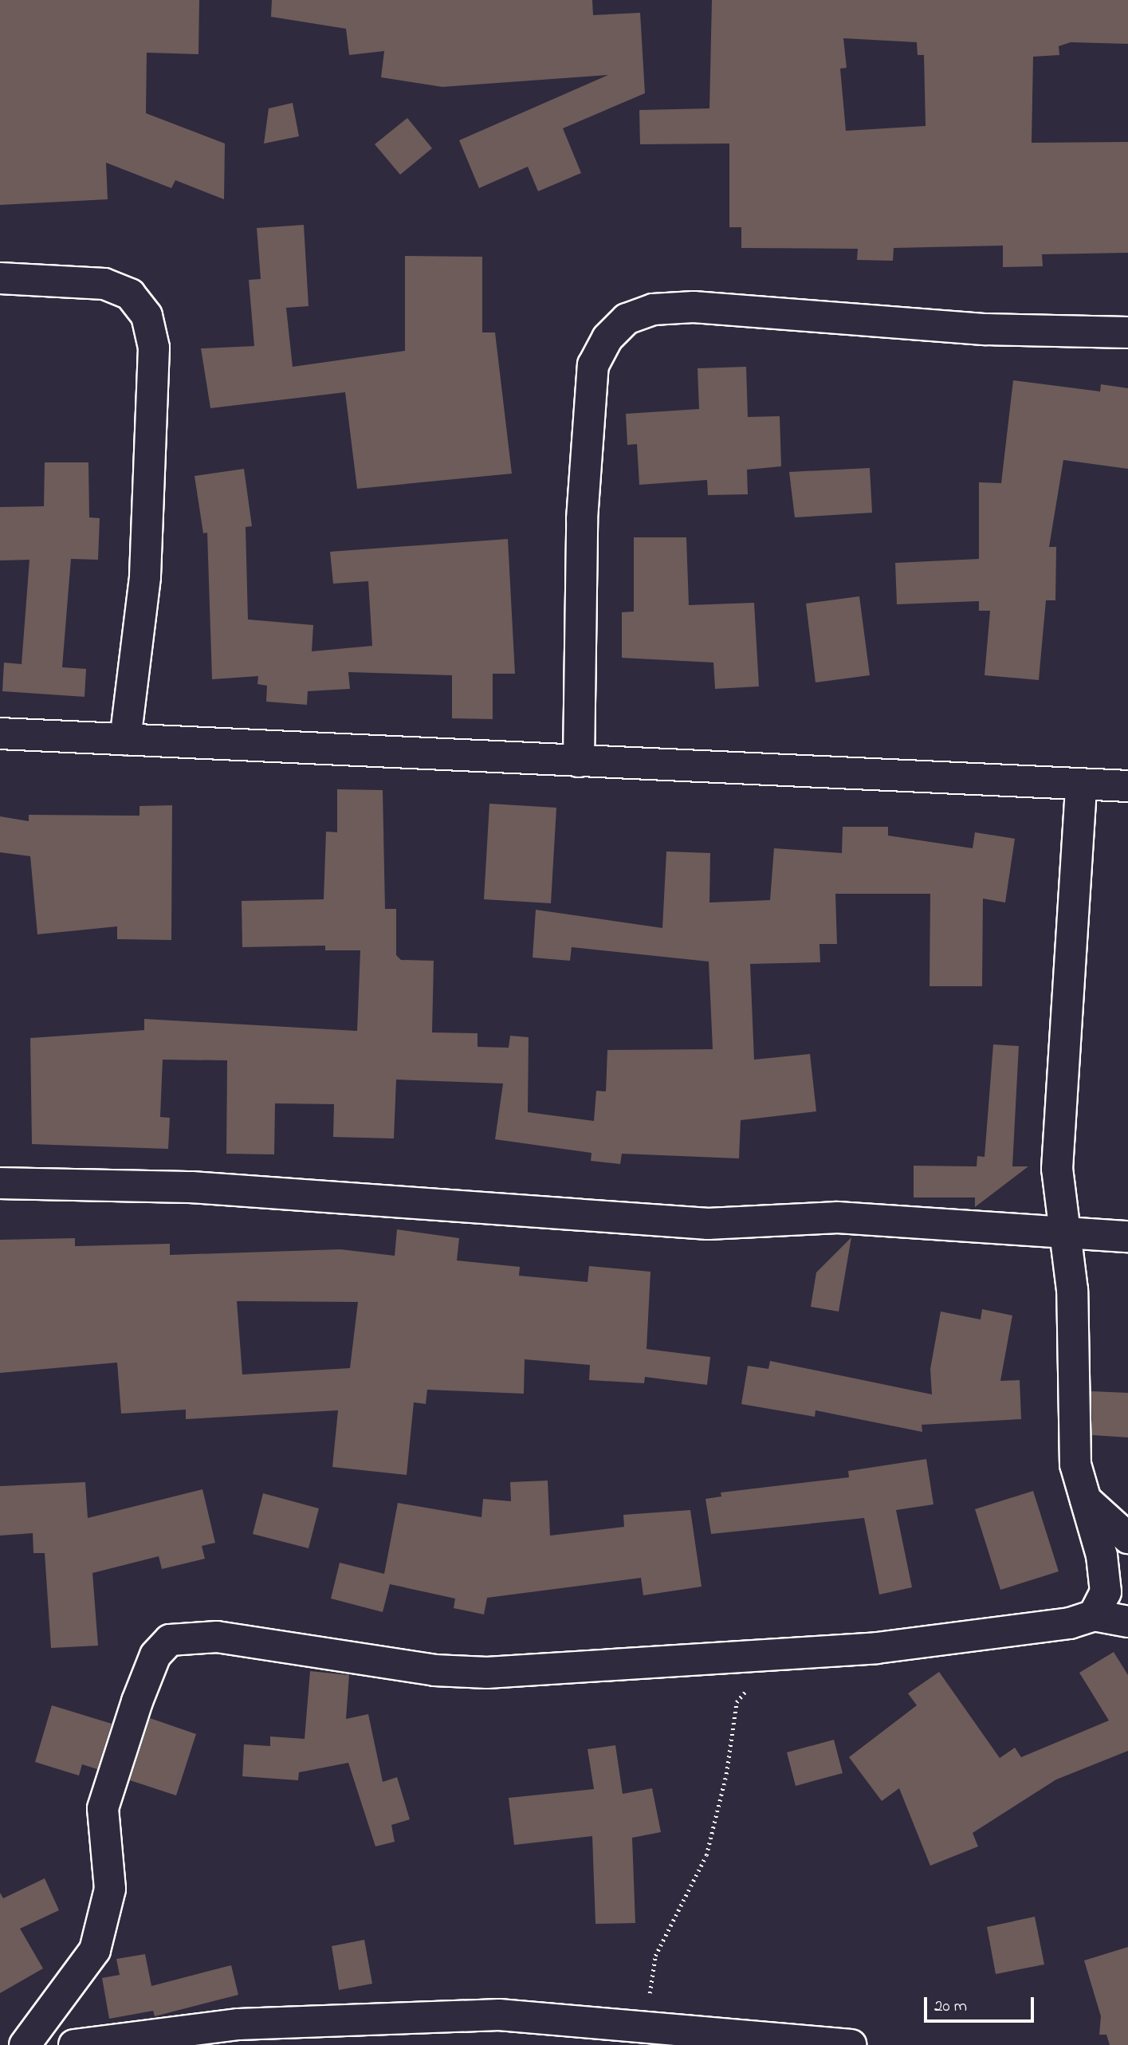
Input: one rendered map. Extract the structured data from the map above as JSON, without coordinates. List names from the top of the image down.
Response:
{
  "scale_bar": "20 m"
}
